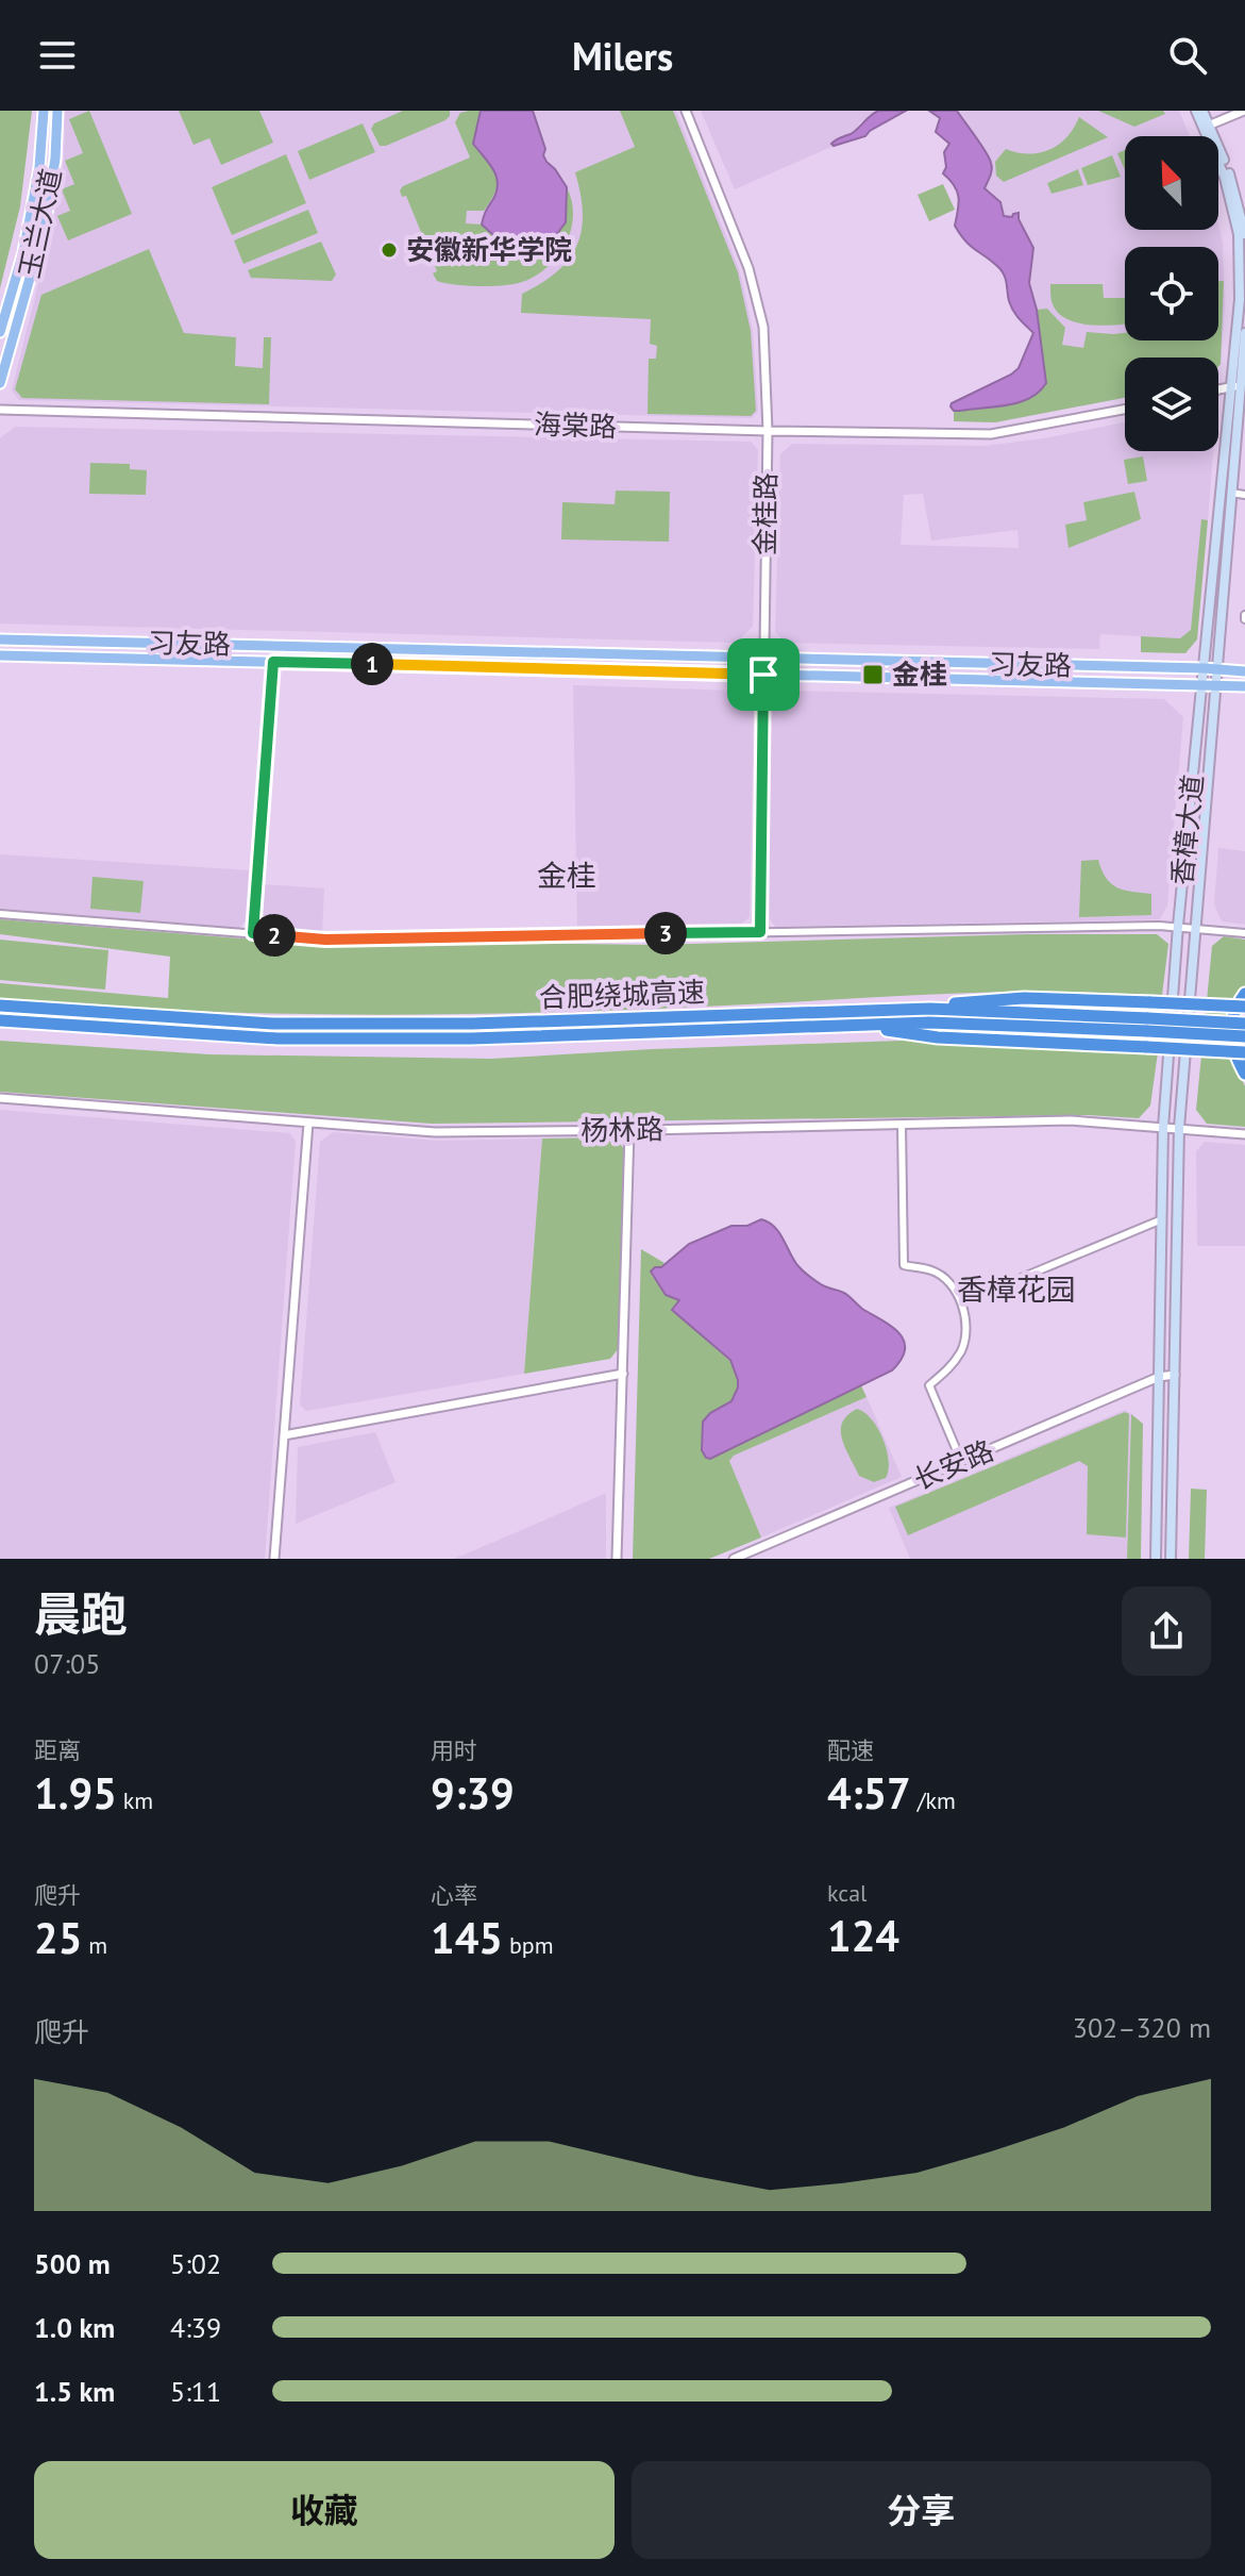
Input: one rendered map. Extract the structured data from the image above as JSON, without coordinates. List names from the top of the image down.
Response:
{
  "streets": {
    "highway": ["合肥绕城高速"],
    "main road": ["玉兰大道", "习友路", "香樟大道"],
    "street": [
      "海棠路",
      "金桂路",
      "杨林路",
      "长安路"
    ]
  },
  "crossings": [
    ["海棠路", "金桂路"],
    ["金桂路", "习友路"],
    ["习友路", "香樟大道"],
    ["香樟大道", "杨林路"],
    ["香樟大道", "长安路"]
  ],
  "districts": ["金桂", "香樟花园"],
  "places": {
    "other": ["安徽新华学院"],
    "transit": ["金桂"]
  },
  "north": "top left",
  "page": {
    "header": "Milers",
    "pins": ["1", "3", "2"],
    "heading": ["晨跑", "07:05"],
    "stats": [
      ["距离", "1.95 km"],
      ["用时", "9:39"],
      ["配速", "4:57 /km"],
      ["爬升", "25 m"],
      ["心率", "145 bpm"],
      ["kcal", "124"]
    ],
    "chart": ["爬升", "302–320 m"],
    "list": [
      {
        "name": "500 m",
        "note": "5:02"
      },
      {
        "name": "1.0 km",
        "note": "4:39"
      },
      {
        "name": "1.5 km",
        "note": "5:11"
      }
    ],
    "buttons": ["收藏", "分享"]
  }
}
